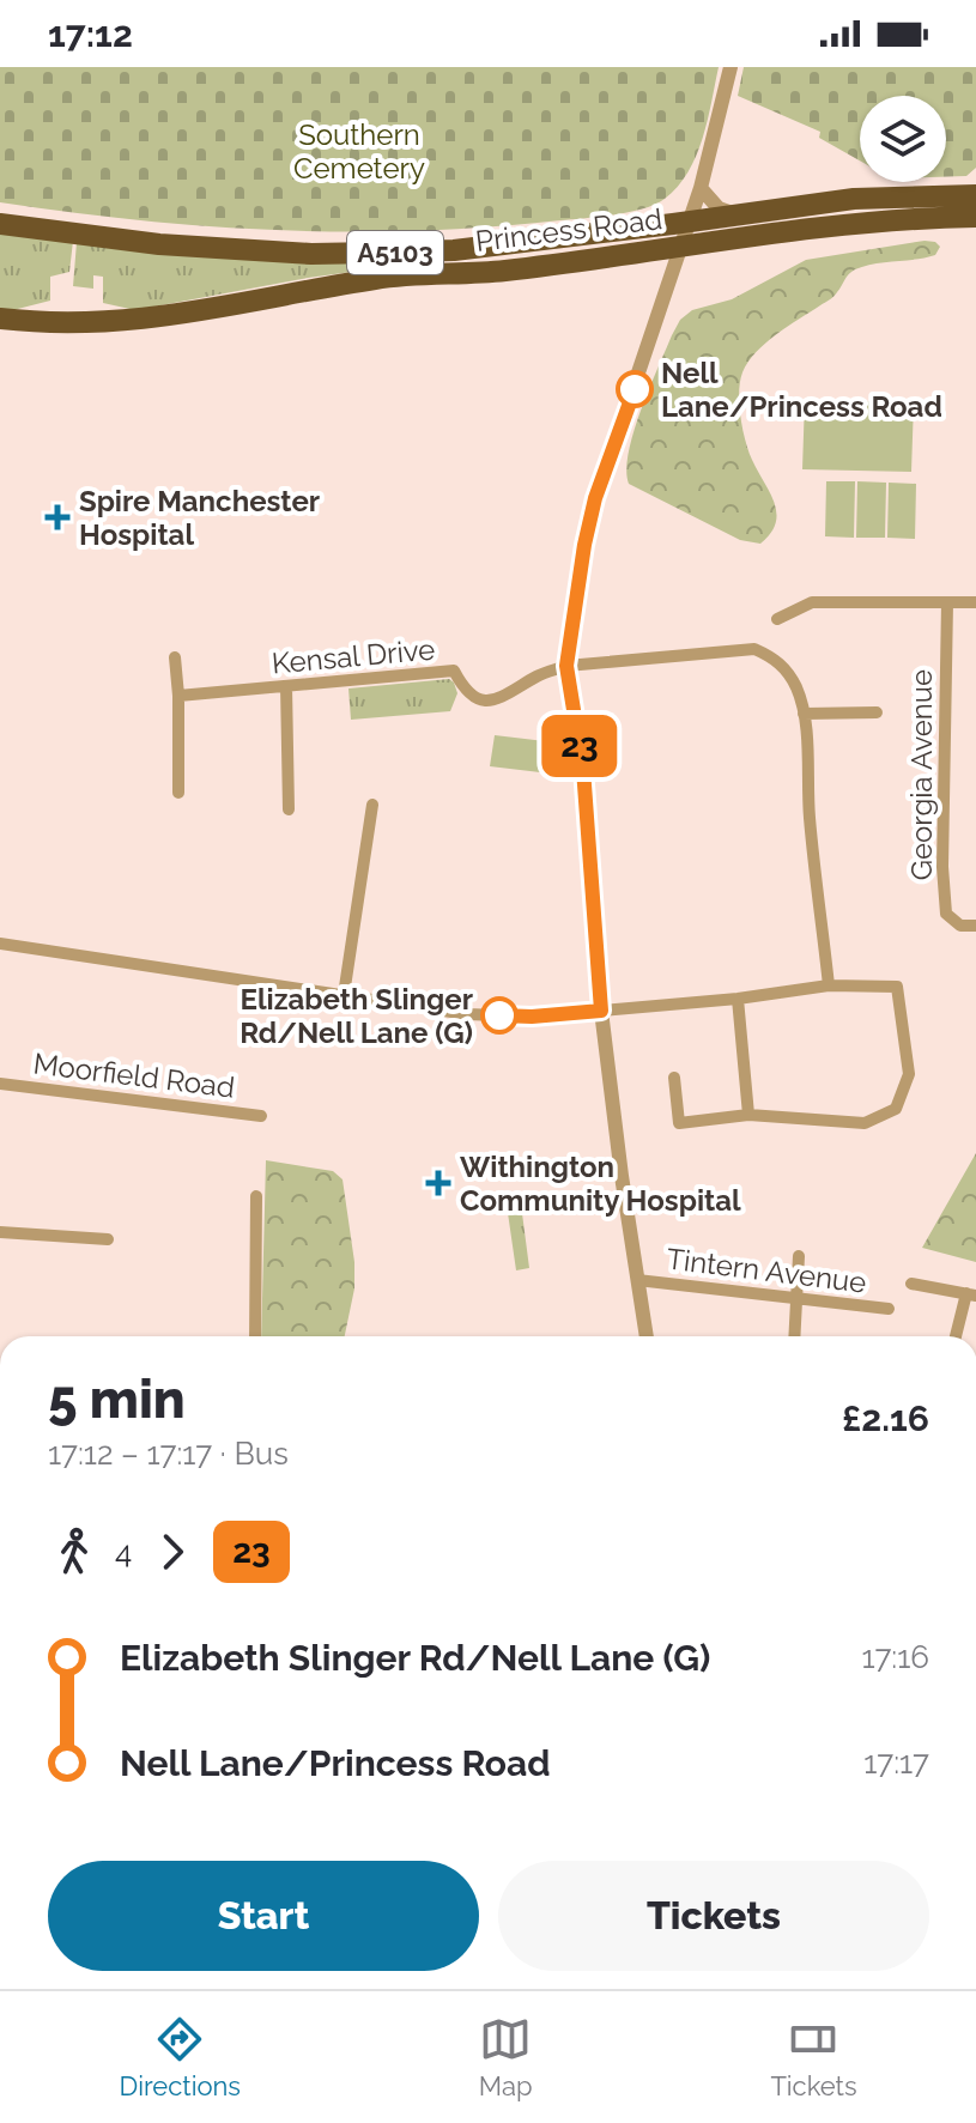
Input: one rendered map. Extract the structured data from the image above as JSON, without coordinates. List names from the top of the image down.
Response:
{
  "streets": {
    "highway": ["Princess Road", "A5103"],
    "street": [
      "Kensal Drive",
      "Georgia Avenue",
      "Moorfield Road",
      "Tintern Avenue"
    ]
  },
  "parks": ["Southern Cemetery"],
  "places": {
    "other": ["Nell Lane/Princess Road", "Elizabeth Slinger Rd/Nell Lane (G)"],
    "health": ["Spire Manchester Hospital", "Withington Community Hospital"]
  },
  "lines": ["bus line 23"],
  "page": {
    "status": "17:12",
    "on_map": "23",
    "heading": ["5 min", "17:12 – 17:17 · Bus", "£2.16"],
    "legs": ["4", "23"],
    "list": [
      {
        "name": "Elizabeth Slinger Rd/Nell Lane (G)",
        "value": "17:16"
      },
      {
        "name": "Nell Lane/Princess Road",
        "value": "17:17"
      }
    ],
    "buttons": ["Start", "Tickets"],
    "tabs": ["Directions", "Map", "Tickets"]
  }
}
